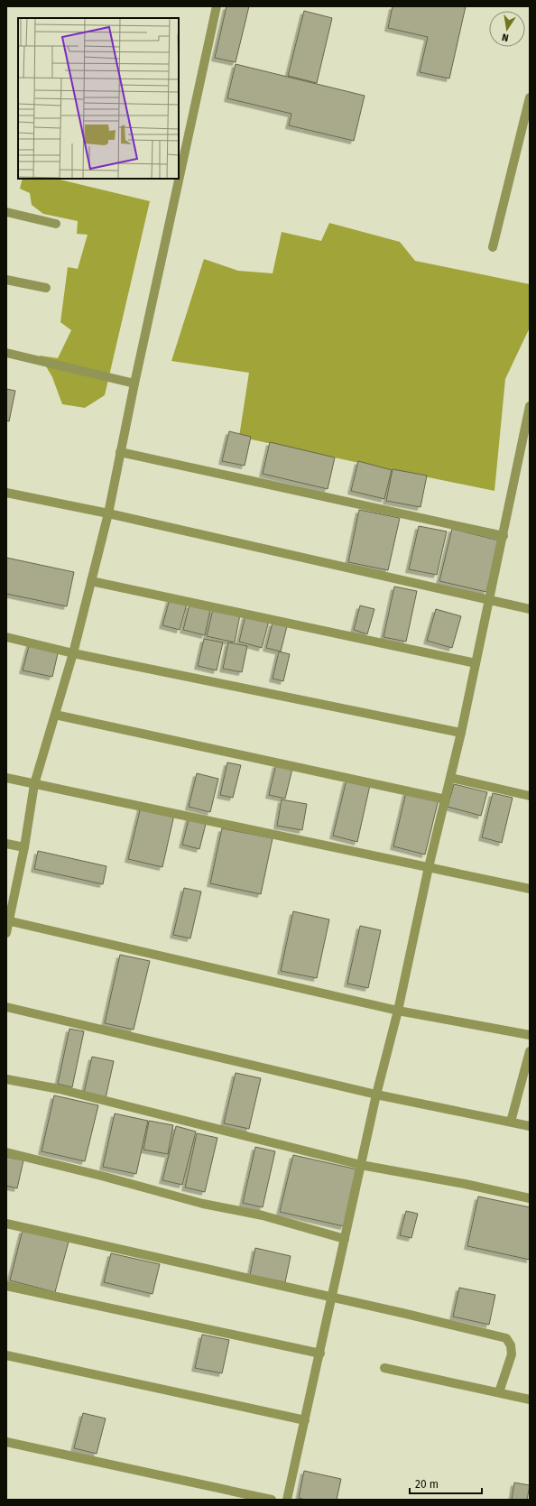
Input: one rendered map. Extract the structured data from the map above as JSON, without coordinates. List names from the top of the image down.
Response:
{
  "scale_bar": "20 m",
  "north": "bottom"
}
